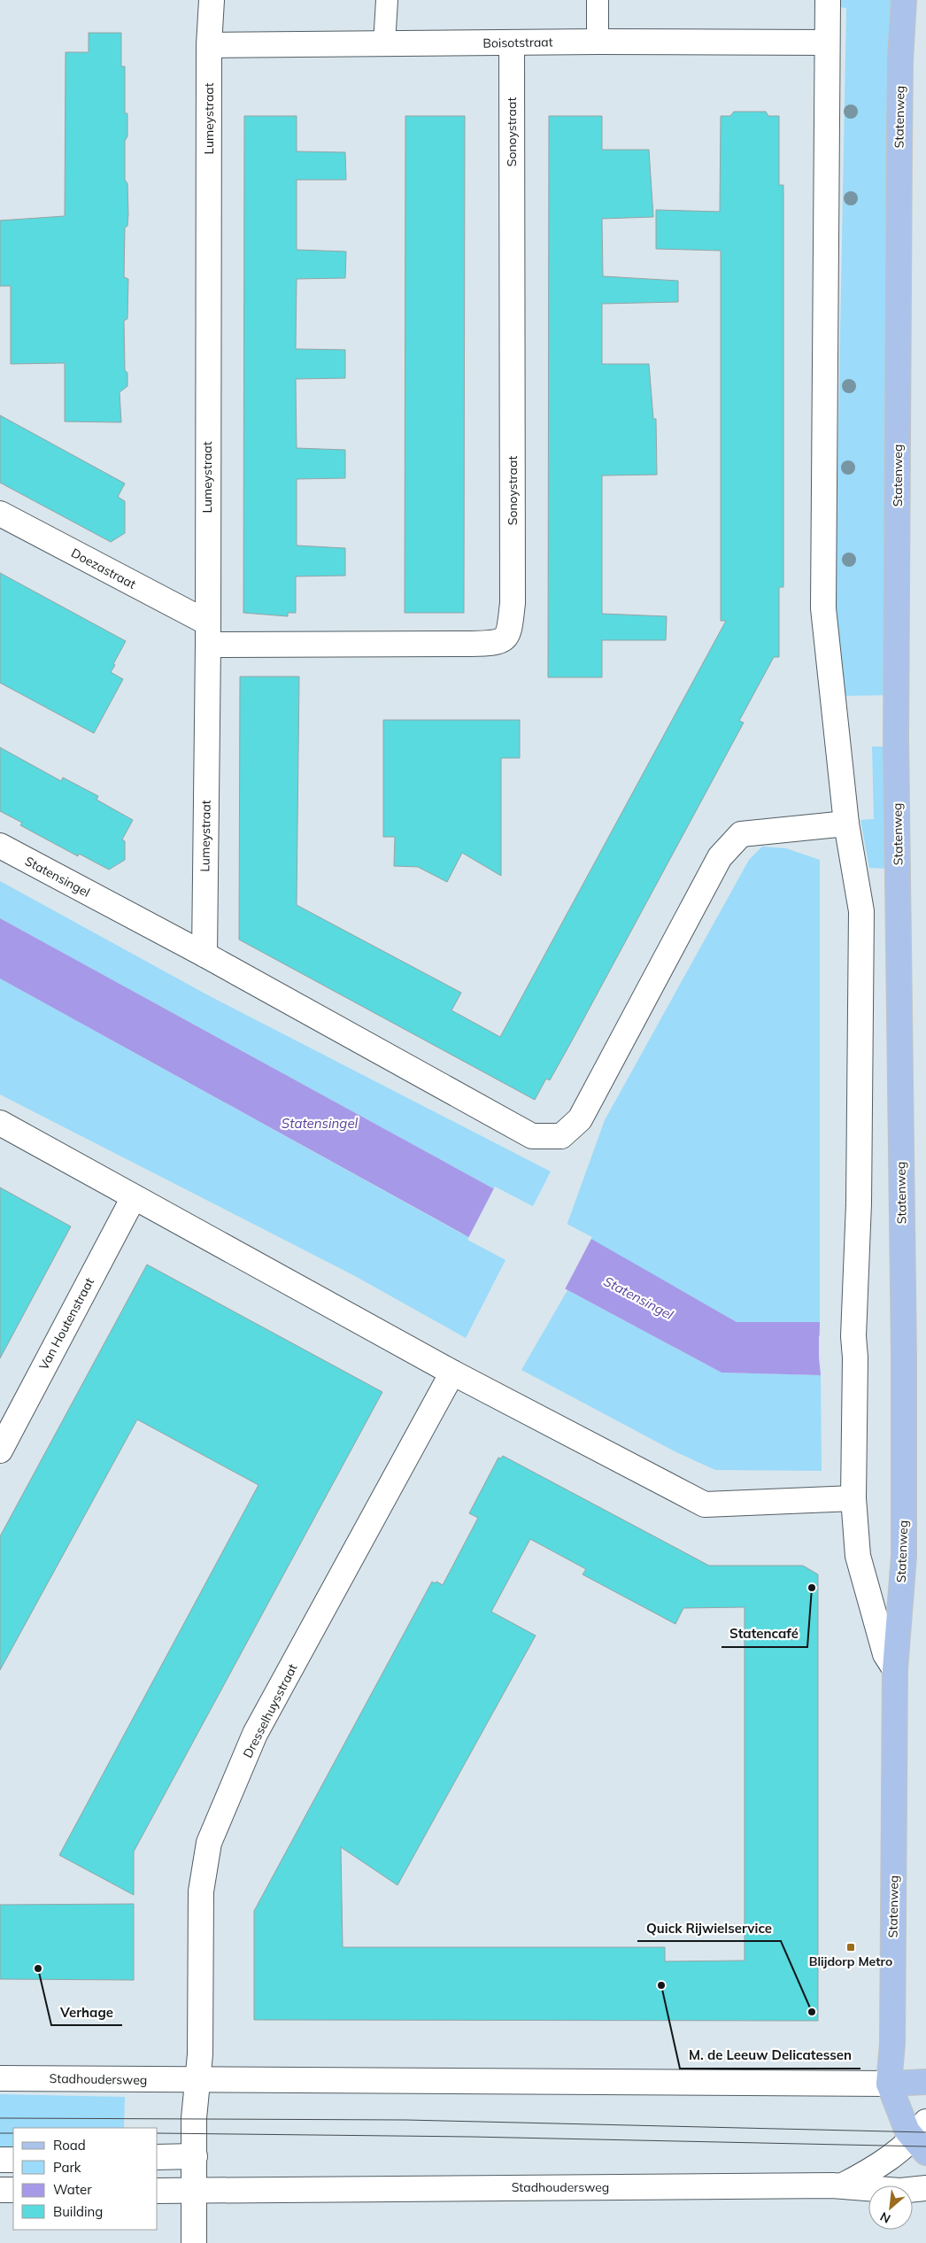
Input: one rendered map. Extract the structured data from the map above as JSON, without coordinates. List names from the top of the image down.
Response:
{
  "streets": {
    "main road": ["Statenweg", "Stadhoudersweg"],
    "street": [
      "Boisotstraat",
      "Lumeystraat",
      "Sonoystraat",
      "Doezastraat",
      "Statensingel",
      "Van Houtenstraat",
      "Dresselhuysstraat"
    ]
  },
  "crossings": [
    ["Boisotstraat", "Lumeystraat"],
    ["Boisotstraat", "Sonoystraat"],
    ["Statenweg", "Stadhoudersweg"],
    ["Lumeystraat", "Sonoystraat"],
    ["Lumeystraat", "Doezastraat"],
    ["Lumeystraat", "Statensingel"],
    ["Sonoystraat", "Doezastraat"],
    ["Dresselhuysstraat", "Stadhoudersweg"]
  ],
  "water": ["Statensingel"],
  "places": {
    "other": [
      "Statencafé",
      "Verhage",
      "M. de Leeuw Delicatessen",
      "Quick Rijwielservice"
    ],
    "transit": ["Blijdorp Metro"]
  },
  "legend": [
    "Road",
    "Park",
    "Water",
    "Building"
  ],
  "north": "bottom left"
}
